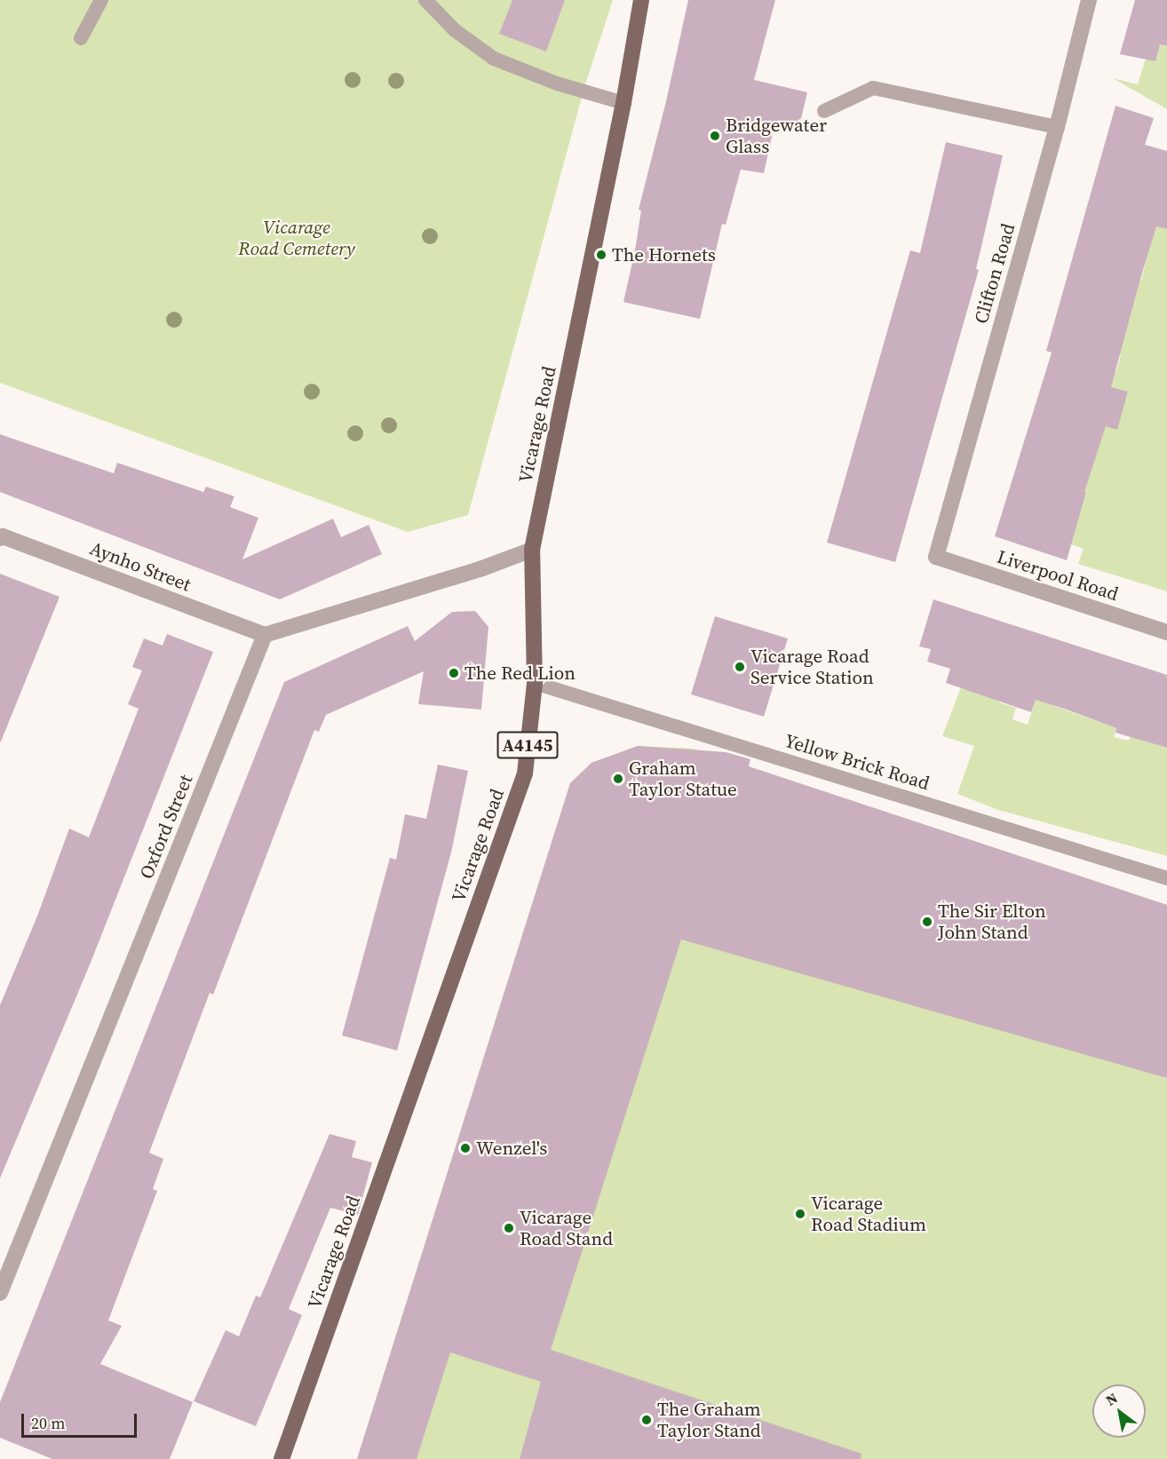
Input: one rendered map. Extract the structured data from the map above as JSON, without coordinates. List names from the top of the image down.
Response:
{
  "streets": {
    "main road": ["Vicarage Road", "A4145"],
    "street": [
      "Clifton Road",
      "Aynho Street",
      "Liverpool Road",
      "Oxford Street"
    ],
    "lane": ["Yellow Brick Road"]
  },
  "crossings": [
    ["Clifton Road", "Liverpool Road"],
    ["Vicarage Road", "Yellow Brick Road"],
    ["Aynho Street", "Oxford Street"]
  ],
  "parks": ["Vicarage Road Cemetery"],
  "places": [
    "Bridgewater Glass",
    "The Hornets",
    "Vicarage Road Service Station",
    "The Red Lion",
    "Graham Taylor Statue",
    "The Sir Elton John Stand",
    "Wenzel's",
    "Vicarage Road Stadium",
    "Vicarage Road Stand",
    "The Graham Taylor Stand"
  ],
  "scale_bar": "20 m",
  "north": "top left"
}
